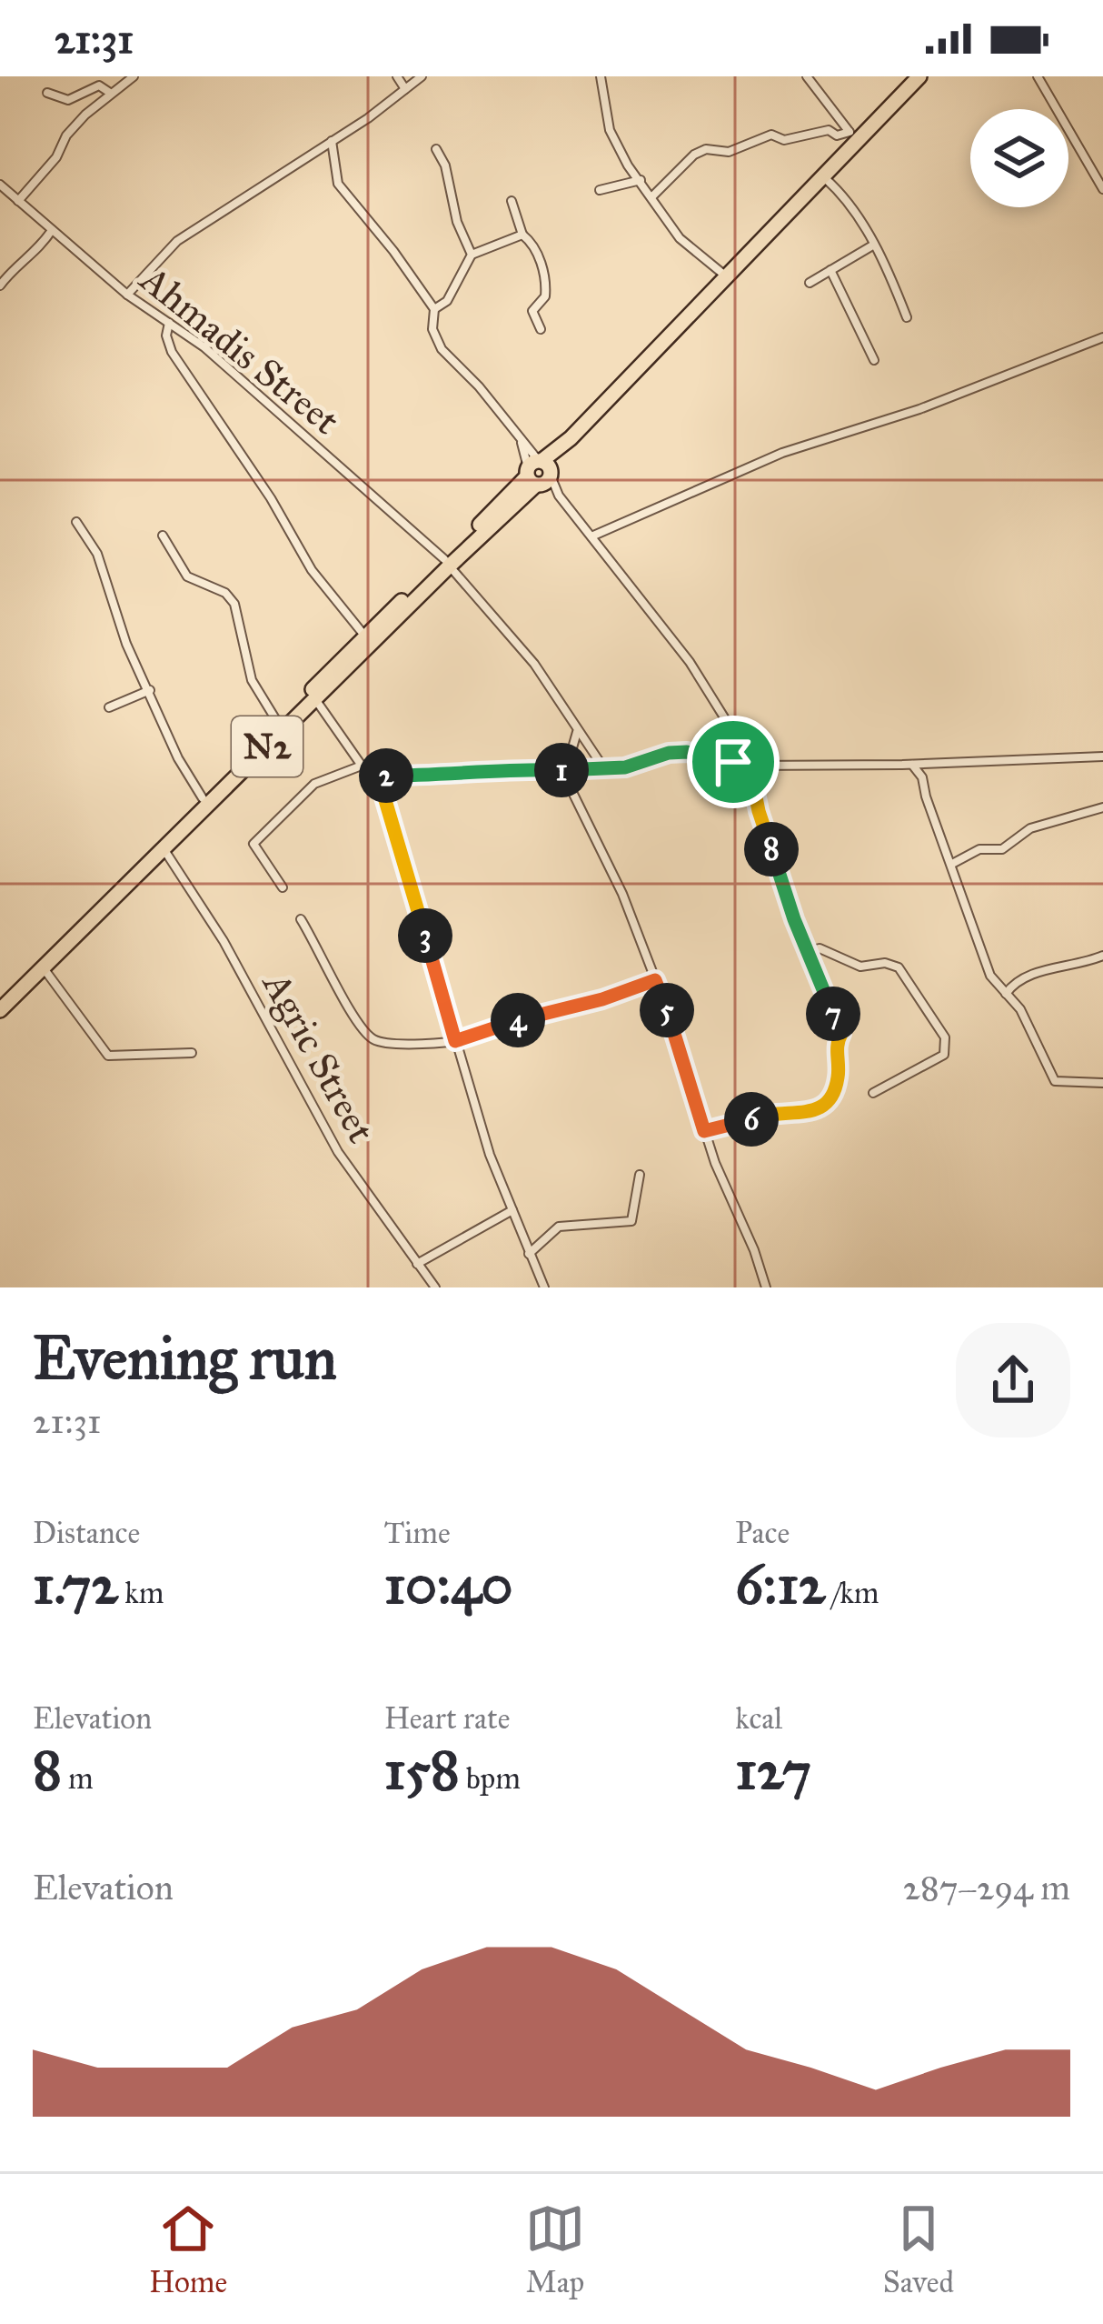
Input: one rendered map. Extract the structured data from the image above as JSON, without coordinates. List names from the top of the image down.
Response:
{
  "streets": {
    "highway": ["N2"],
    "street": ["Ahmadis Street", "Agric Street"]
  },
  "crossings": [
    ["Ahmadis Street", "N2"],
    ["N2", "Agric Street"]
  ],
  "page": {
    "status": "21:31",
    "pins": [
      "1",
      "2",
      "8",
      "3",
      "5",
      "7",
      "4",
      "6"
    ],
    "heading": ["Evening run", "21:31"],
    "stats": [
      ["Distance", "1.72 km"],
      ["Time", "10:40"],
      ["Pace", "6:12 /km"],
      ["Elevation", "8 m"],
      ["Heart rate", "158 bpm"],
      ["kcal", "127"]
    ],
    "chart": ["Elevation", "287–294 m"],
    "tabs": ["Home", "Map", "Saved"]
  }
}
